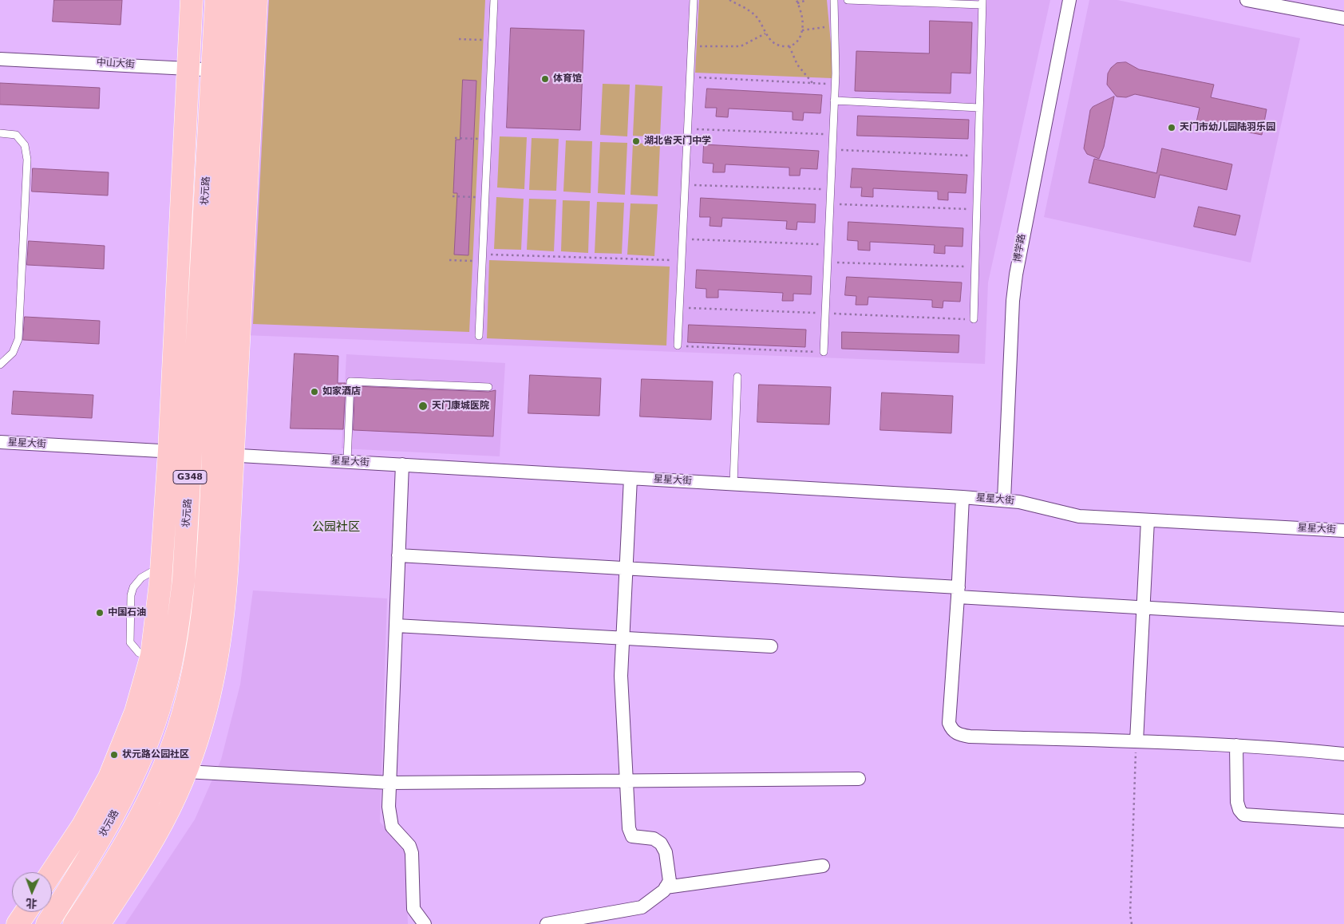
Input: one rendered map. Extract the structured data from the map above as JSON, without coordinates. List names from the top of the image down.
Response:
{
  "streets": {
    "highway": ["状元路", "G348"],
    "street": ["中山大街", "博学路", "星星大街"]
  },
  "crossings": [
    ["中山大街", "状元路"],
    ["状元路", "星星大街"],
    ["博学路", "星星大街"]
  ],
  "districts": ["公园社区"],
  "places": [
    "体育馆",
    "天门市幼儿园陆羽乐园",
    "湖北省天门中学",
    "如家酒店",
    "天门康城医院",
    "中国石油",
    "状元路公园社区"
  ],
  "north": "bottom"
}
